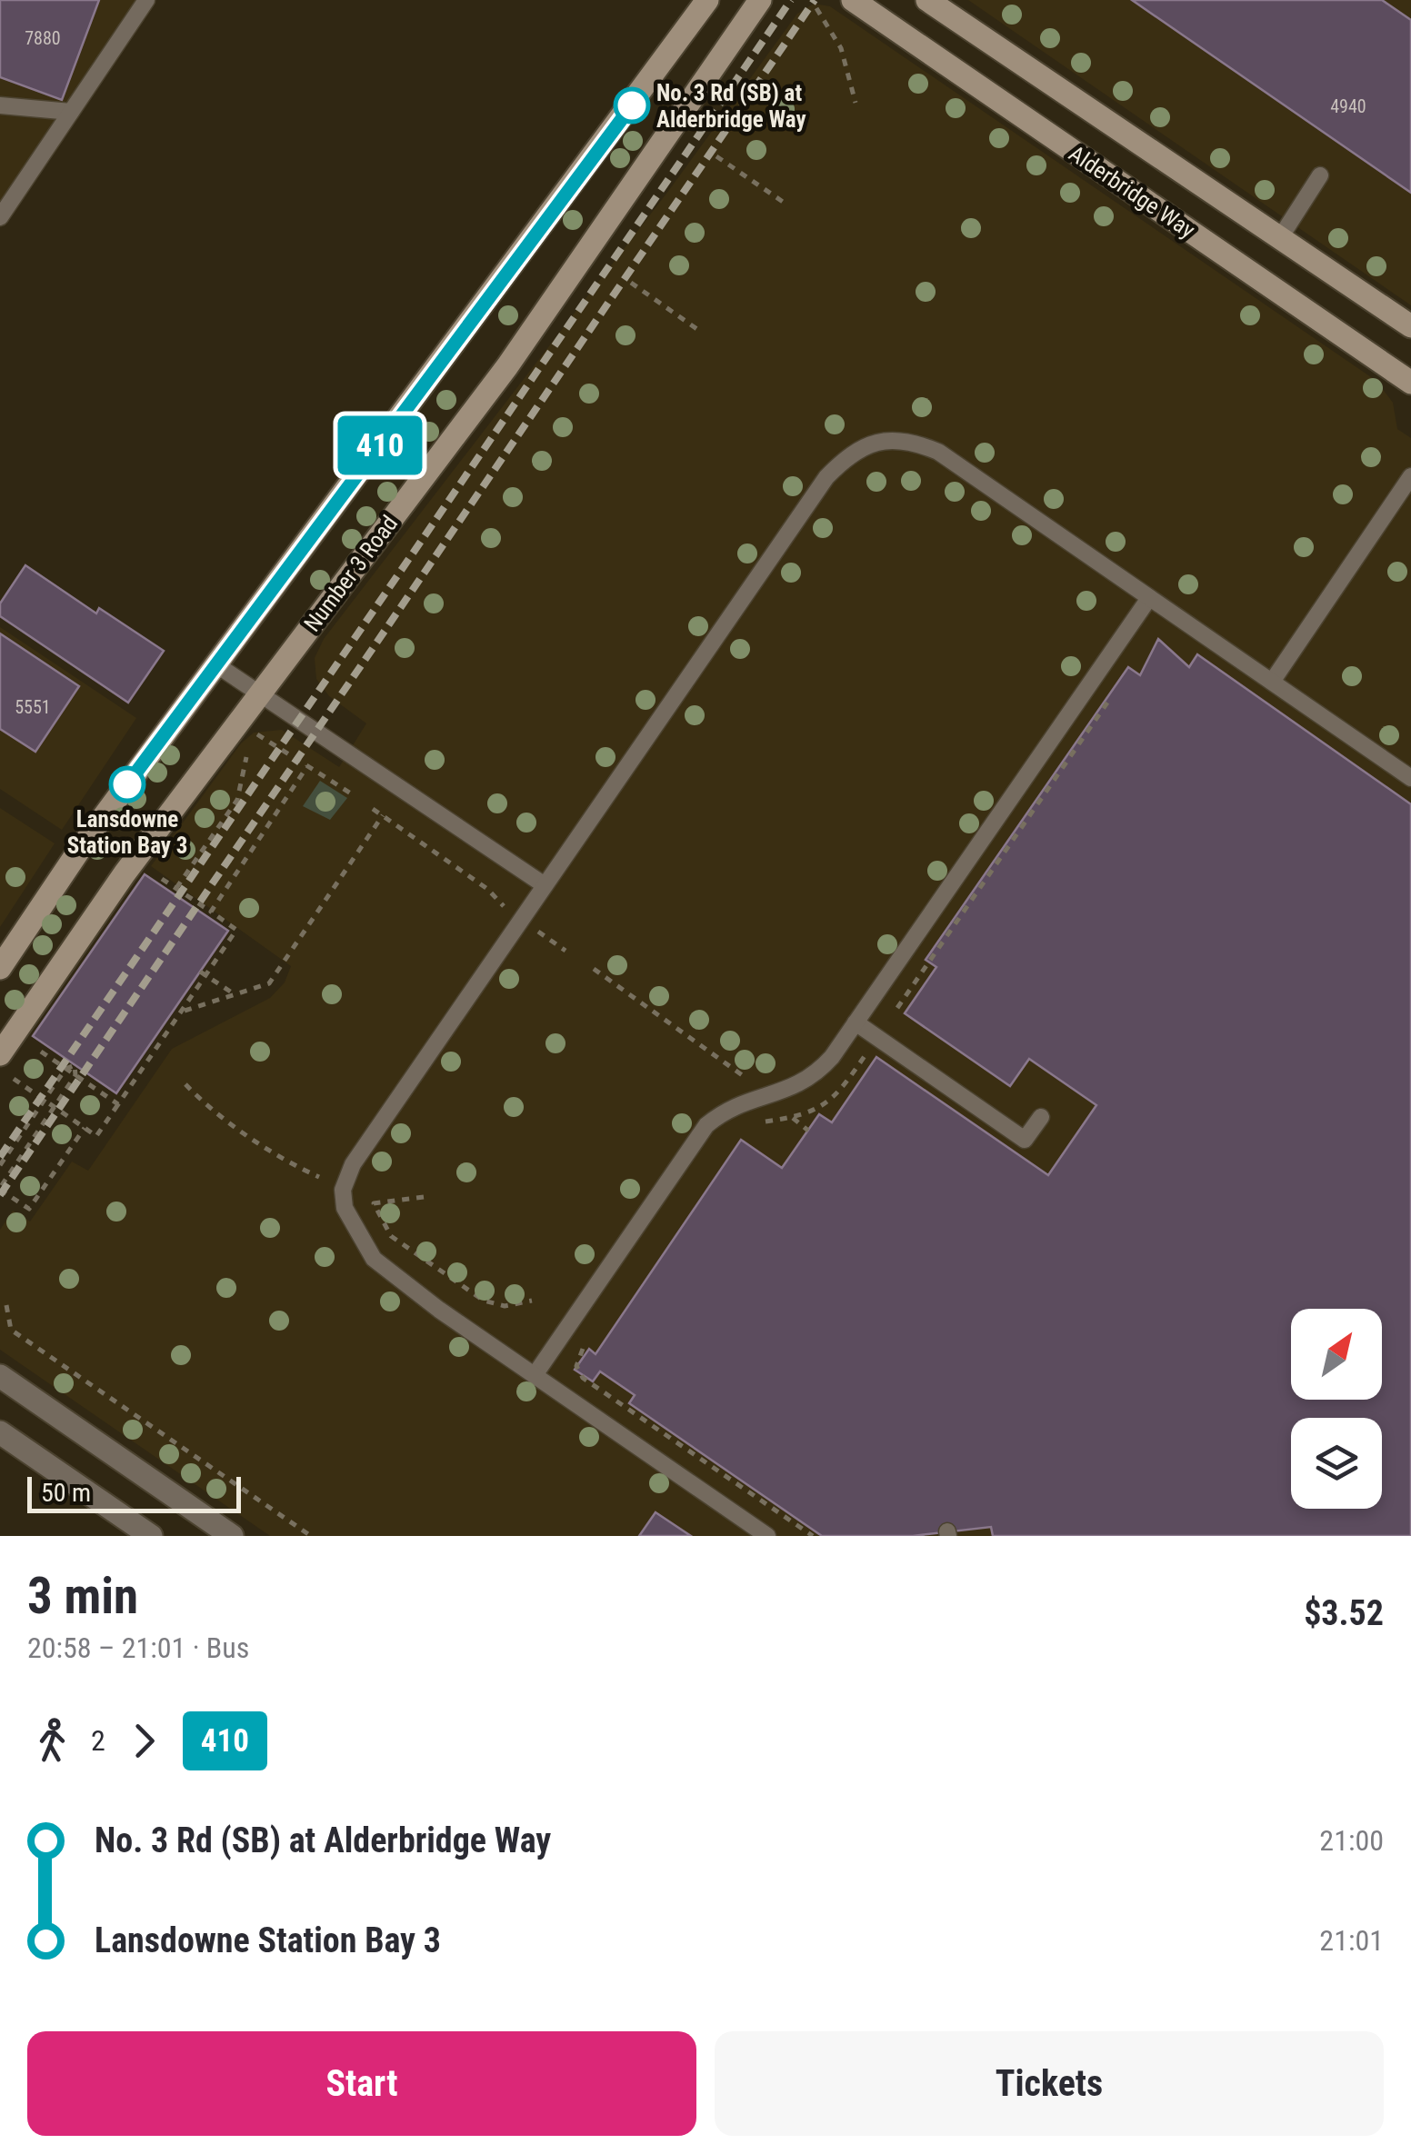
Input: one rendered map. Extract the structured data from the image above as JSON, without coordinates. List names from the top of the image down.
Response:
{
  "streets": {
    "main road": ["Alderbridge Way", "Number 3 Road"]
  },
  "places": ["No. 3 Rd (SB) at Alderbridge Way", "Lansdowne Station Bay 3"],
  "lines": ["bus line 410"],
  "house_numbers": ["7880", "4940", "5551"],
  "scale_bar": "50 m",
  "north": "top right",
  "page": {
    "on_map": "410",
    "scale": "50 m",
    "heading": ["3 min", "20:58 – 21:01 · Bus", "$3.52"],
    "legs": ["2", "410"],
    "list": [
      {
        "name": "No. 3 Rd (SB) at Alderbridge Way",
        "value": "21:00"
      },
      {
        "name": "Lansdowne Station Bay 3",
        "value": "21:01"
      }
    ],
    "buttons": ["Start", "Tickets"]
  }
}
